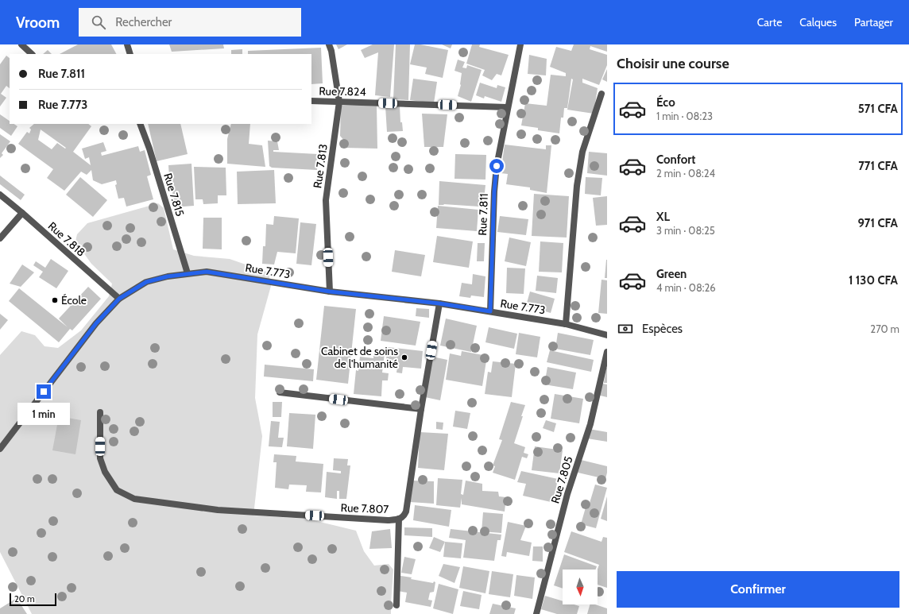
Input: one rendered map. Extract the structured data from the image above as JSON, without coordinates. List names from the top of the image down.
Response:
{
  "streets": {
    "street": [
      "Rue 7.824",
      "Rue 7.813",
      "Rue 7.815",
      "Rue 7.811",
      "Rue 7.818",
      "Rue 7.773",
      "Rue 7.805",
      "Rue 7.807"
    ]
  },
  "crossings": [
    ["Rue 7.824", "Rue 7.813"],
    ["Rue 7.824", "Rue 7.811"],
    ["Rue 7.813", "Rue 7.773"],
    ["Rue 7.815", "Rue 7.773"],
    ["Rue 7.811", "Rue 7.773"],
    ["Rue 7.818", "Rue 7.773"],
    ["Rue 7.773", "Rue 7.807"]
  ],
  "places": ["École", "Cabinet de soins de l'humanité"],
  "scale_bar": "20 m",
  "north": "bottom",
  "page": {
    "header": "Vroom",
    "search": "Rechercher",
    "nav": ["Carte", "Calques", "Partager"],
    "heading": "Choisir une course",
    "banner": ["Rue 7.811", "Rue 7.773"],
    "list": [
      {
        "name": "Éco",
        "note": "1 min · 08:23",
        "value": "571 CFA"
      },
      {
        "name": "Confort",
        "note": "2 min · 08:24",
        "value": "771 CFA"
      },
      {
        "name": "XL",
        "note": "3 min · 08:25",
        "value": "971 CFA"
      },
      {
        "name": "Green",
        "note": "4 min · 08:26",
        "value": "1 130 CFA"
      }
    ],
    "pay": ["Espèces", "270 m"],
    "bubble": "1 min",
    "buttons": "Confirmer",
    "scale": "20 m"
  }
}
